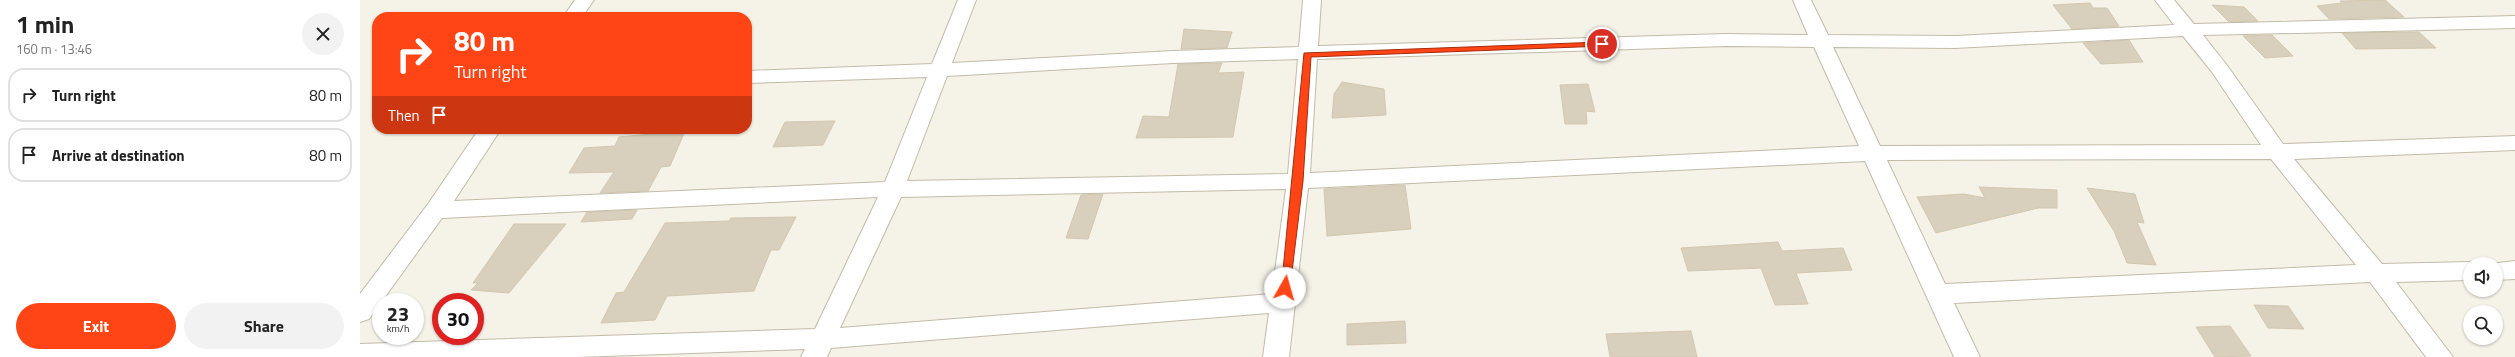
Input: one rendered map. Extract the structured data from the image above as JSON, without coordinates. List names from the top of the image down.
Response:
{
  "page": {
    "heading": ["1 min", "160 m · 13:46"],
    "turn": ["80 m", "Turn right"],
    "list": [
      {
        "name": "Turn right",
        "value": "80 m"
      },
      {
        "name": "Arrive at destination",
        "value": "80 m"
      }
    ],
    "then": "Then",
    "speed": "23 km/h",
    "limit": "30",
    "buttons": ["Exit", "Share"]
  }
}
